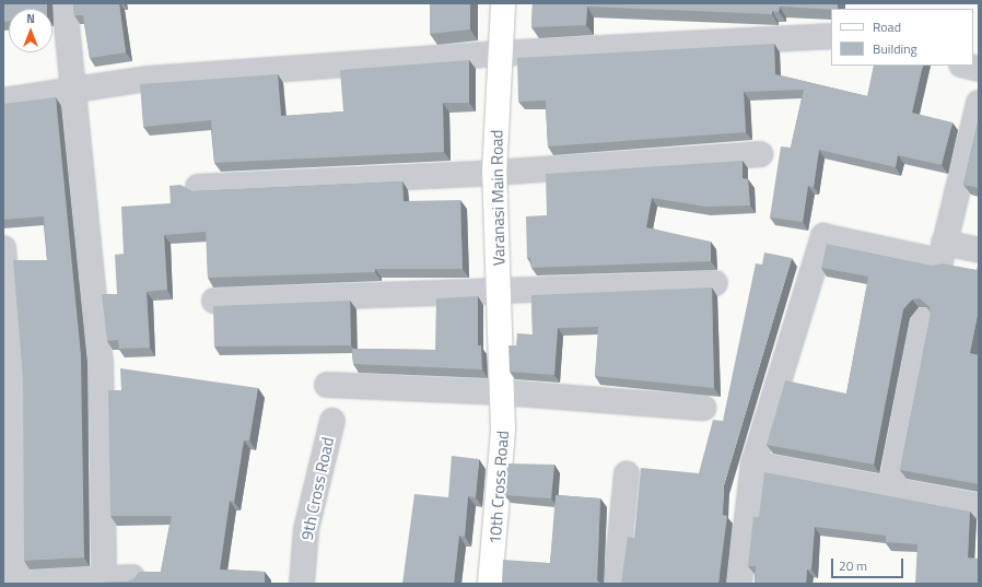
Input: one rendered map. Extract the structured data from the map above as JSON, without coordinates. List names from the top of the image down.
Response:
{
  "streets": {
    "street": ["Varanasi Main Road", "10th Cross Road", "9th Cross Road"]
  },
  "crossings": [
    ["Varanasi Main Road", "10th Cross Road"]
  ],
  "legend": ["Road", "Building"],
  "scale_bar": "20 m",
  "north": "top"
}
